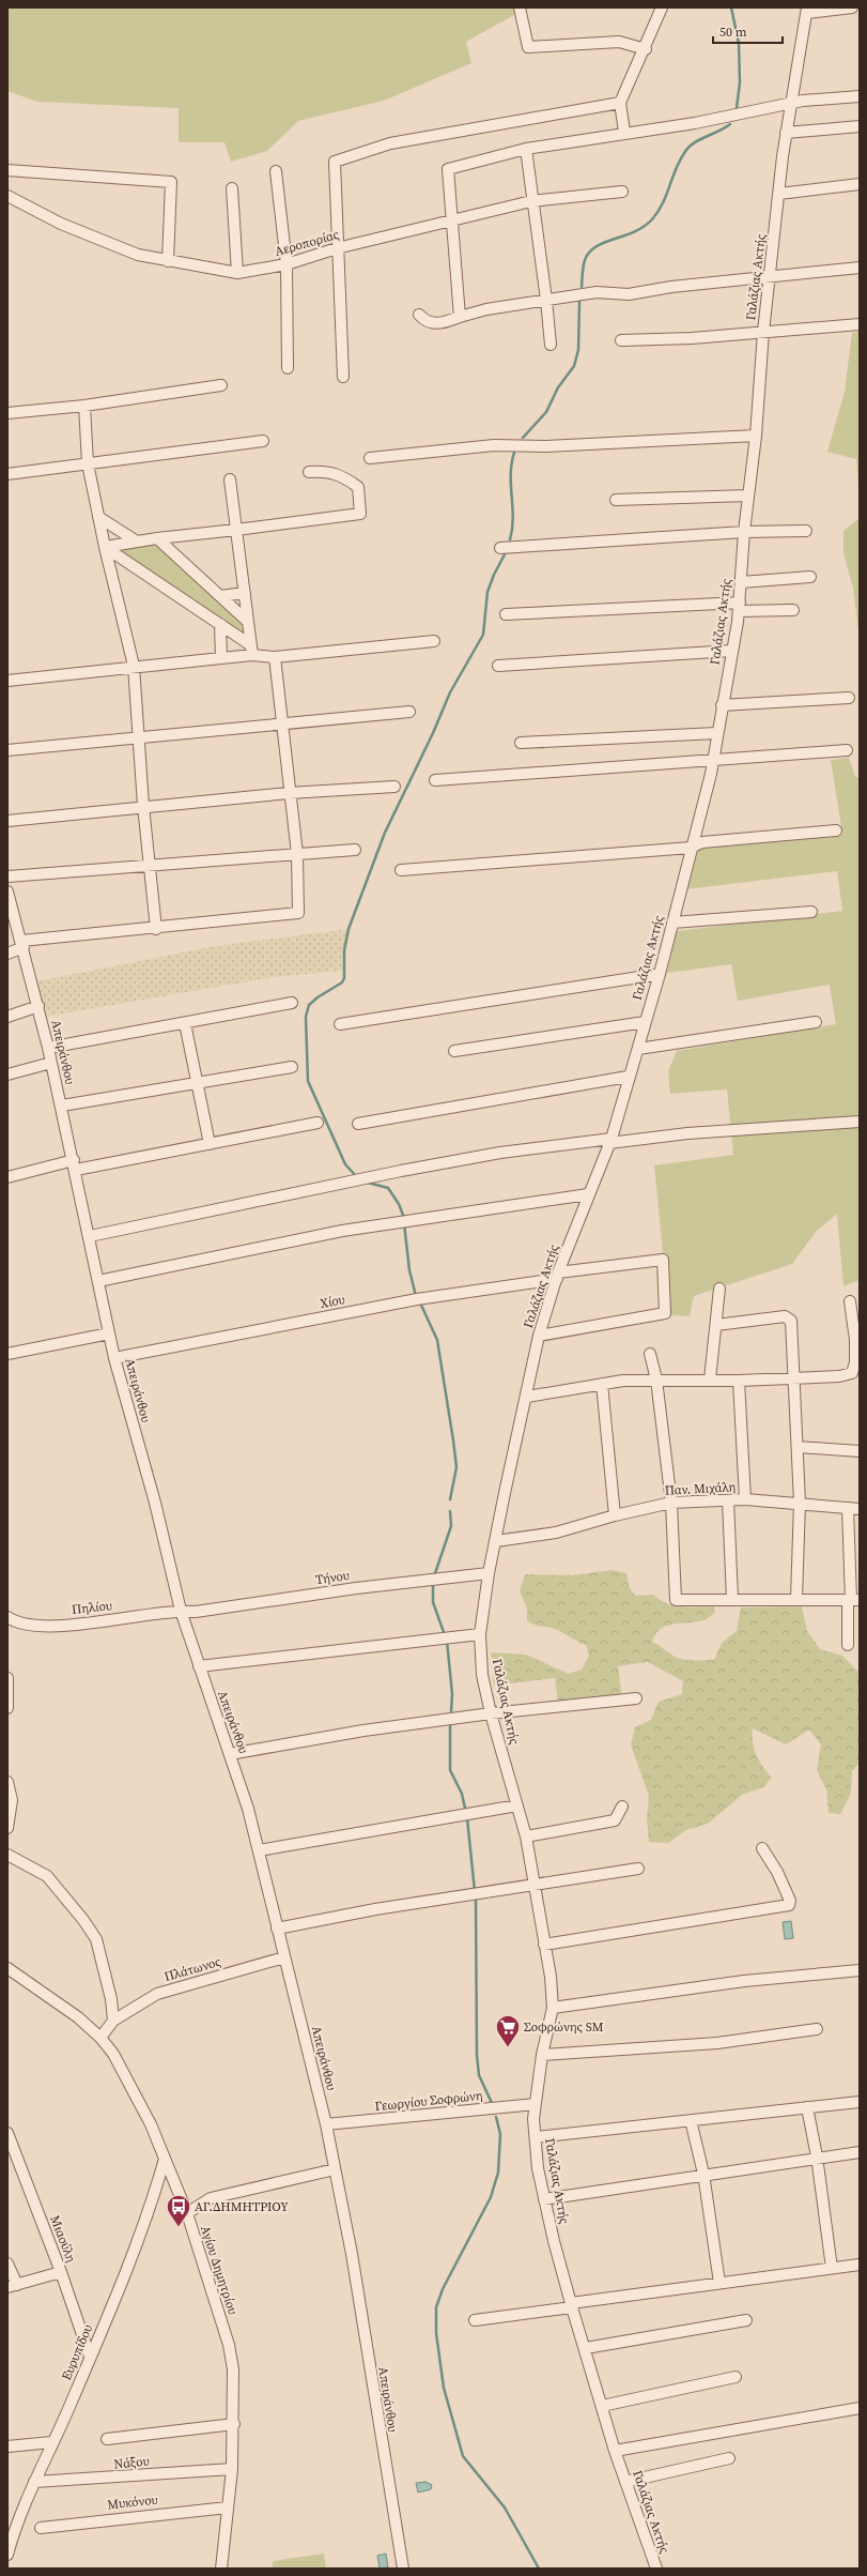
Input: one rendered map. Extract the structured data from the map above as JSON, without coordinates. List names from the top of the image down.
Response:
{
  "streets": {
    "street": [
      "Αεροπορίας",
      "Γαλάζιας Ακτής",
      "Απειράνθου",
      "Χίου",
      "Παν. Μιχάλη",
      "Τήνου",
      "Πηλίου",
      "Πλάτωνος",
      "Γεωργίου Σοφρώνη",
      "Μιαούλη",
      "Αγίου Δημητρίου",
      "Ευρυπίδου",
      "Νάξου",
      "Μυκόνου"
    ]
  },
  "crossings": [
    ["Γαλάζιας Ακτής", "Χίου"],
    ["Γαλάζιας Ακτής", "Παν. Μιχάλη"],
    ["Γαλάζιας Ακτής", "Τήνου"],
    ["Γαλάζιας Ακτής", "Γεωργίου Σοφρώνη"],
    ["Απειράνθου", "Χίου"],
    ["Απειράνθου", "Τήνου"],
    ["Απειράνθου", "Πηλίου"],
    ["Απειράνθου", "Πλάτωνος"],
    ["Απειράνθου", "Γεωργίου Σοφρώνη"],
    ["Τήνου", "Πηλίου"],
    ["Μιαούλη", "Ευρυπίδου"],
    ["Αγίου Δημητρίου", "Ευρυπίδου"],
    ["Αγίου Δημητρίου", "Νάξου"],
    ["Αγίου Δημητρίου", "Μυκόνου"],
    ["Ευρυπίδου", "Νάξου"]
  ],
  "places": {
    "supermarket": ["Σοφρώνης SM"],
    "bus stop": ["ΑΓ.ΔΗΜΗΤΡΙΟΥ"]
  },
  "scale_bar": "50 m"
}
